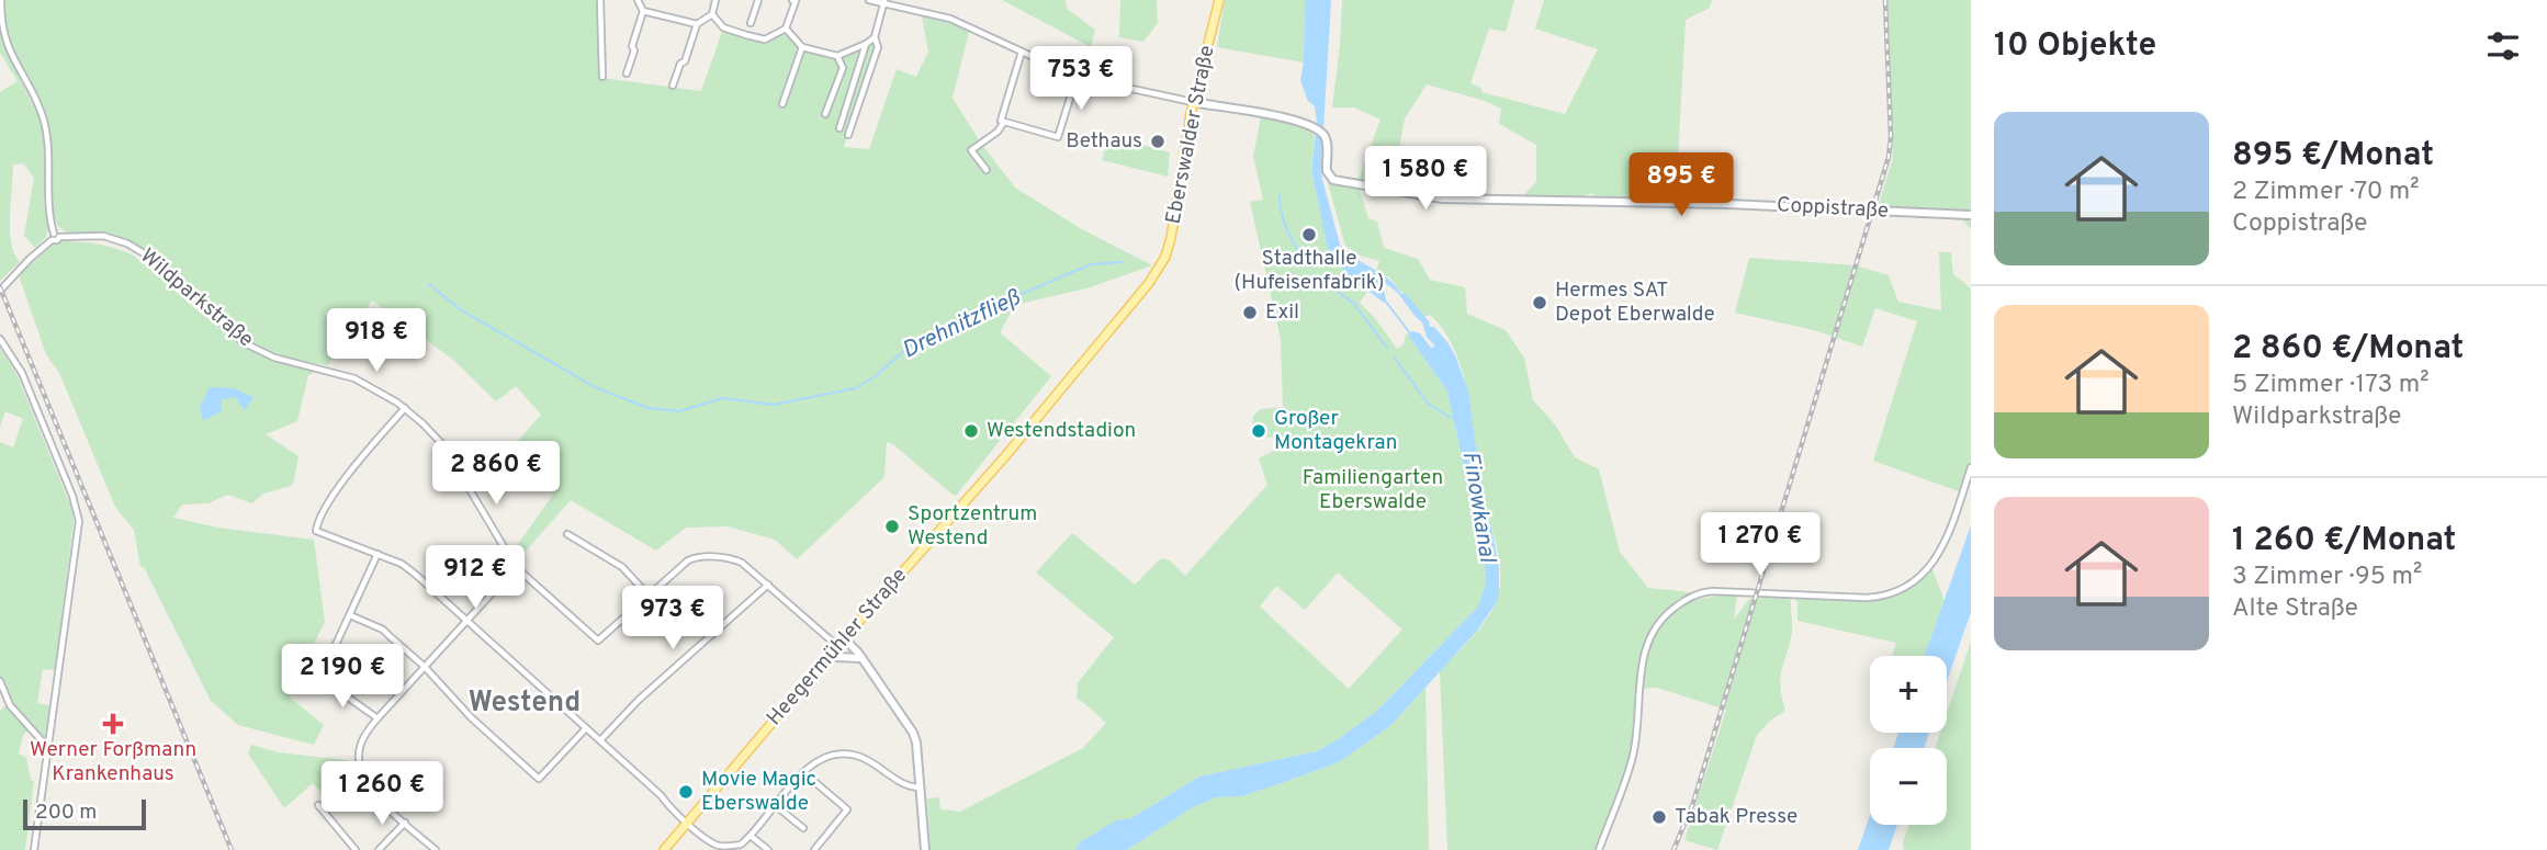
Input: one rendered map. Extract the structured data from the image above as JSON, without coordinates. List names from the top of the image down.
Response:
{
  "streets": {
    "main road": ["Eberswalder Straße", "Coppistraße", "Heegermühler Straße"],
    "street": ["Wildparkstraße"]
  },
  "crossings": [
    ["Eberswalder Straße", "Coppistraße"],
    ["Eberswalder Straße", "Heegermühler Straße"]
  ],
  "districts": ["Westend"],
  "water": ["Drehnitzfließ", "Finowkanal"],
  "parks": ["Familiengarten Eberswalde"],
  "places": {
    "other": [
      "Bethaus",
      "Stadthalle (Hufeisenfabrik)",
      "Hermes SAT Depot Eberwalde",
      "Exil",
      "Westendstadion",
      "Großer Montagekran",
      "Sportzentrum Westend",
      "Movie Magic Eberswalde",
      "Tabak Presse"
    ],
    "health": ["Werner Forßmann Krankenhaus"]
  },
  "scale_bar": "200 m",
  "page": {
    "heading": "10 Objekte",
    "price": [
      "753 €",
      "1 580 €",
      "895 €",
      "918 €",
      "2 860 €",
      "1 270 €",
      "912 €",
      "973 €",
      "2 190 €",
      "1 260 €"
    ],
    "list": [
      {
        "name": "895 €/Monat",
        "note": "2 Zimmer · 70 m² · Coppistraße"
      },
      {
        "name": "2 860 €/Monat",
        "note": "5 Zimmer · 173 m² · Wildparkstraße"
      },
      {
        "name": "1 260 €/Monat",
        "note": "3 Zimmer · 95 m² · Alte Straße"
      }
    ],
    "map_buttons": ["+", "−"],
    "scale": "200 m"
  }
}
